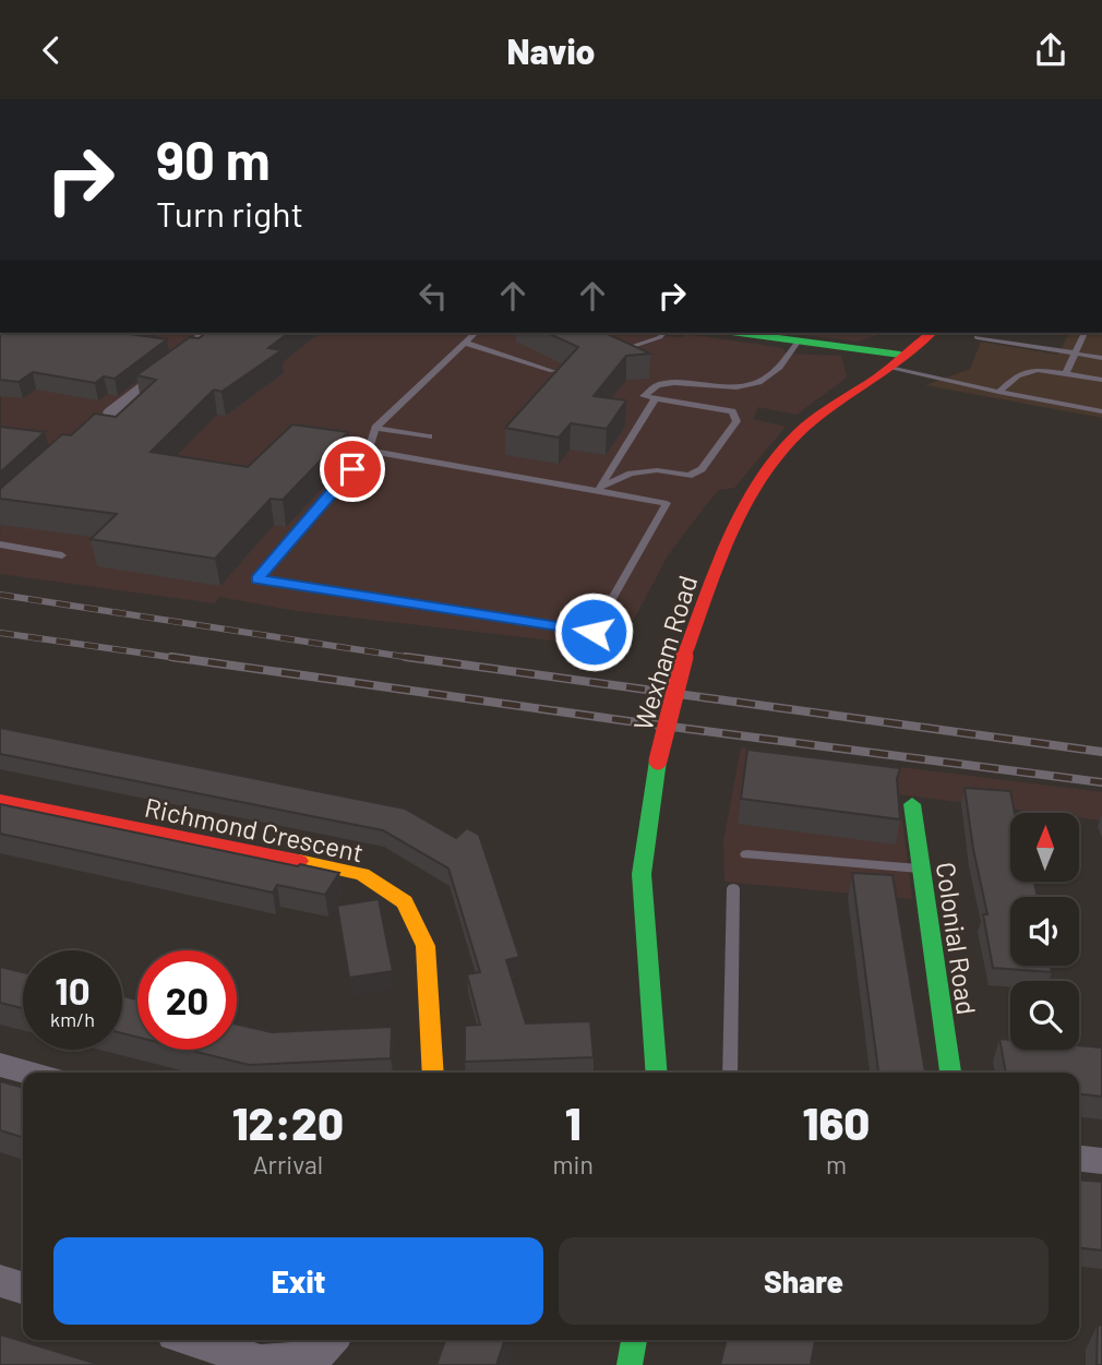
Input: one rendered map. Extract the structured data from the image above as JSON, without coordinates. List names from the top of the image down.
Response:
{
  "streets": {
    "street": ["Wexham Road", "Richmond Crescent", "Colonial Road"]
  },
  "north": "top",
  "page": {
    "header": "Navio",
    "turn": ["90 m", "Turn right"],
    "speed": "10 km/h",
    "limit": "20",
    "eta": [
      "12:20",
      "Arrival",
      "1",
      "min",
      "160",
      "m"
    ],
    "buttons": ["Exit", "Share"]
  }
}
